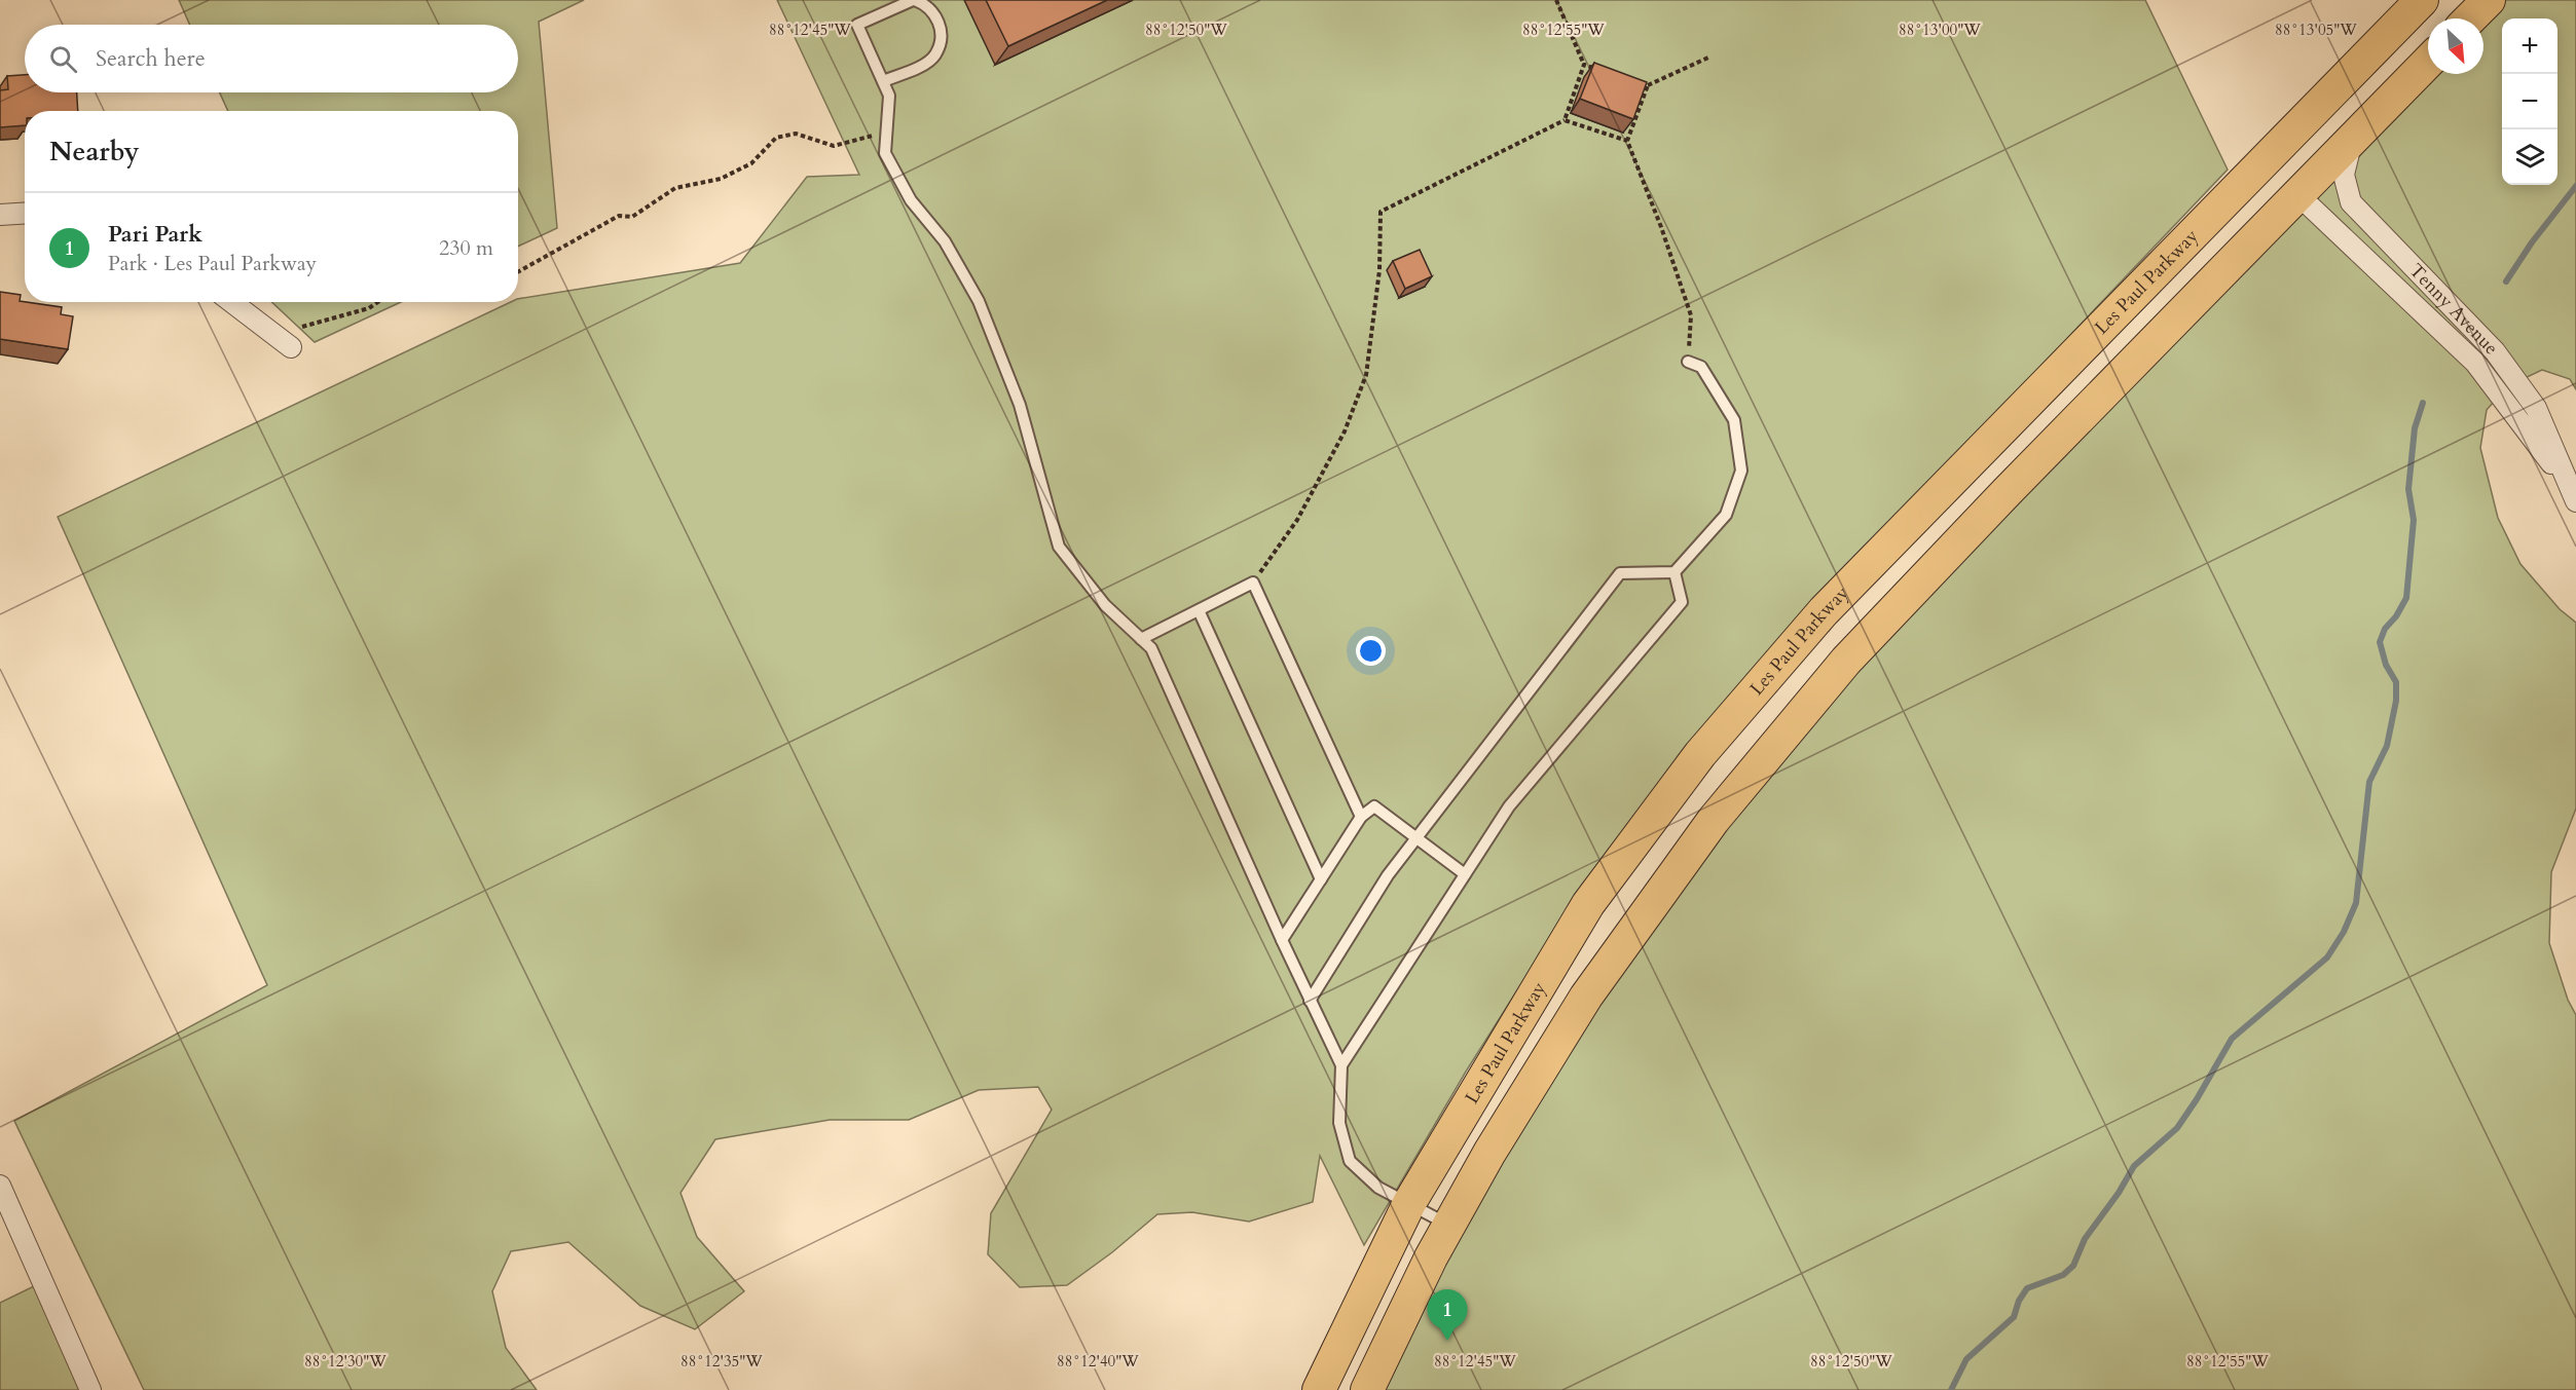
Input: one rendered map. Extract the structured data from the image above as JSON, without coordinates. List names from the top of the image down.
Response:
{
  "streets": {
    "main road": ["Les Paul Parkway"],
    "street": ["Tenny Avenue"]
  },
  "north": "bottom right",
  "page": {
    "map_buttons": ["+", "−"],
    "search": "Search here",
    "heading": "Nearby",
    "list": [
      {
        "mark": "1",
        "name": "Pari Park",
        "note": "Park · Les Paul Parkway",
        "value": "230 m"
      }
    ],
    "pins": "1"
  },
  "coordinates": [
    "88°12'45\"W",
    "88°12'50\"W",
    "88°12'55\"W",
    "88°13'00\"W",
    "88°13'05\"W",
    "88°12'30\"W",
    "88°12'35\"W",
    "88°12'40\"W"
  ]
}
